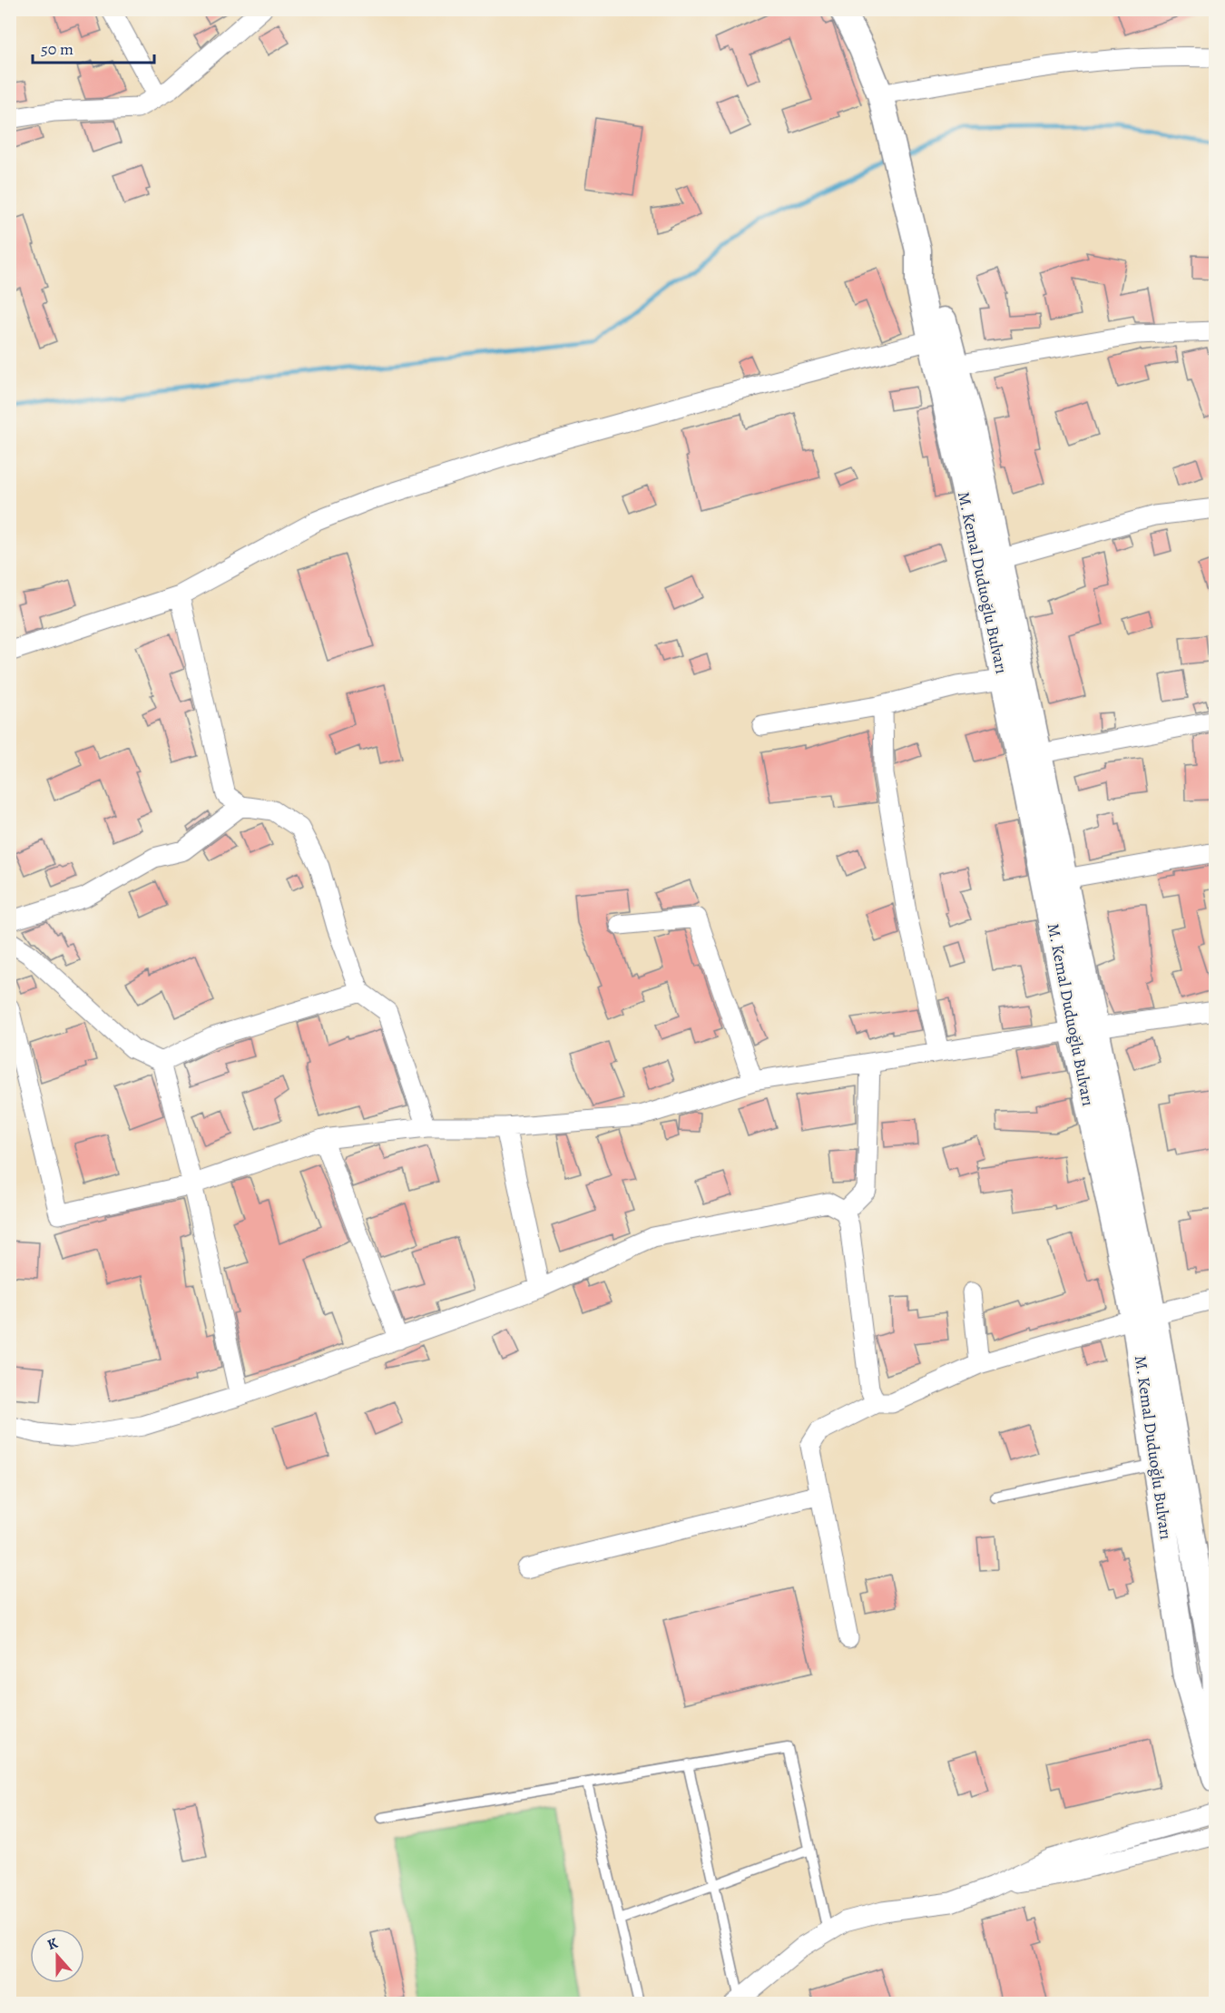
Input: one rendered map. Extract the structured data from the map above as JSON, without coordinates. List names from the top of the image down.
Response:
{
  "streets": {
    "street": ["M. Kemal Duduoğlu Bulvarı"]
  },
  "scale_bar": "50 m",
  "north": "top"
}
